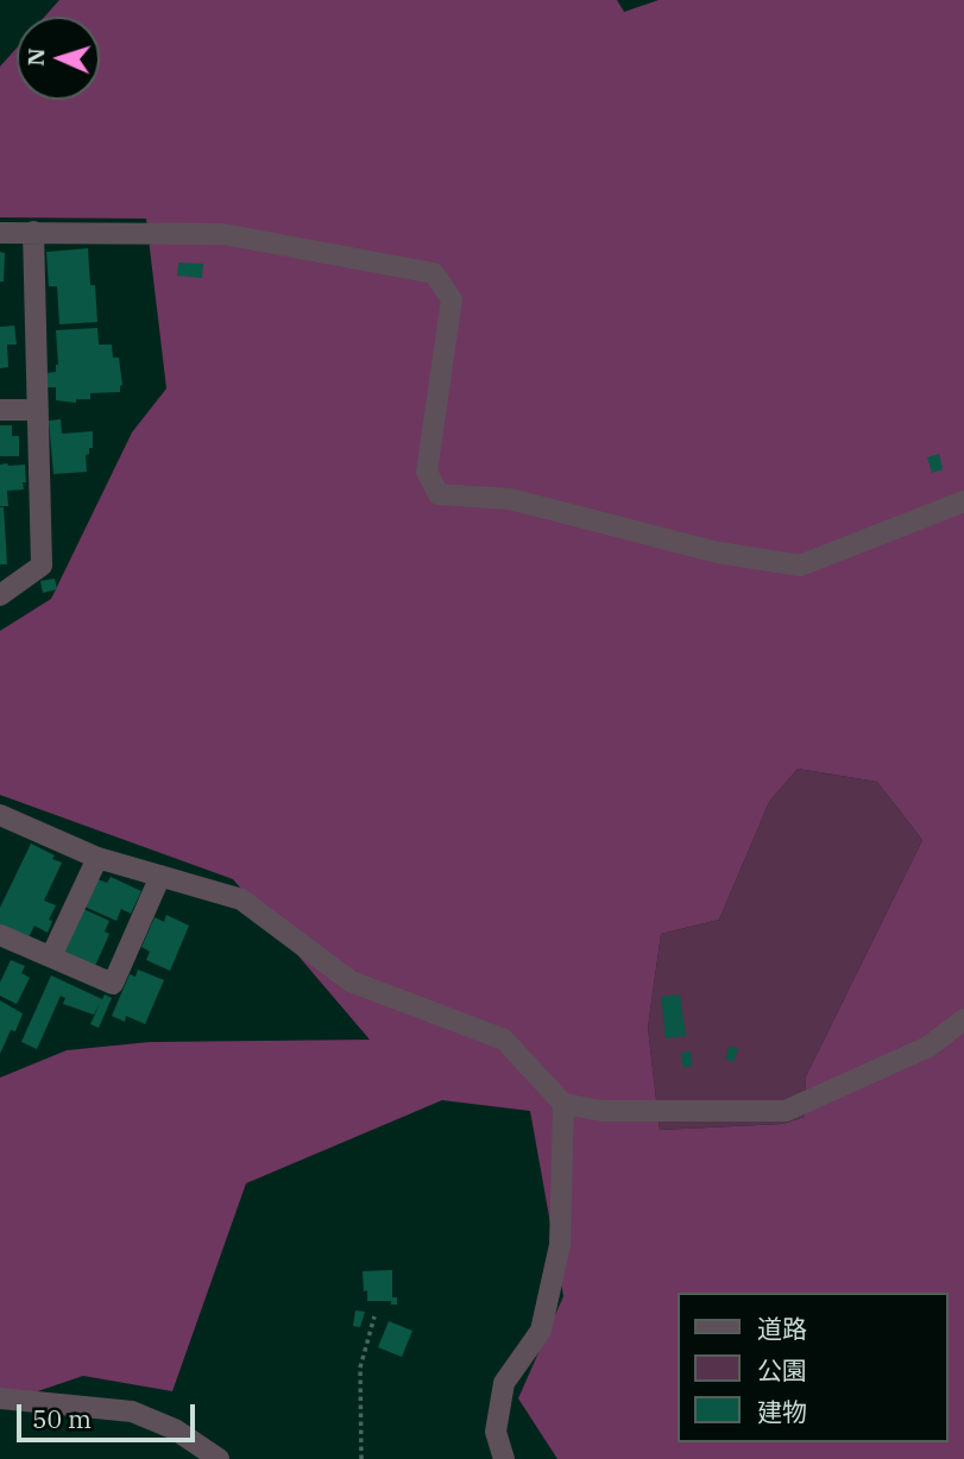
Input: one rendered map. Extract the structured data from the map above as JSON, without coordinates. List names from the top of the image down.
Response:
{
  "legend": ["道路", "公園", "建物"],
  "scale_bar": "50 m",
  "north": "left"
}
